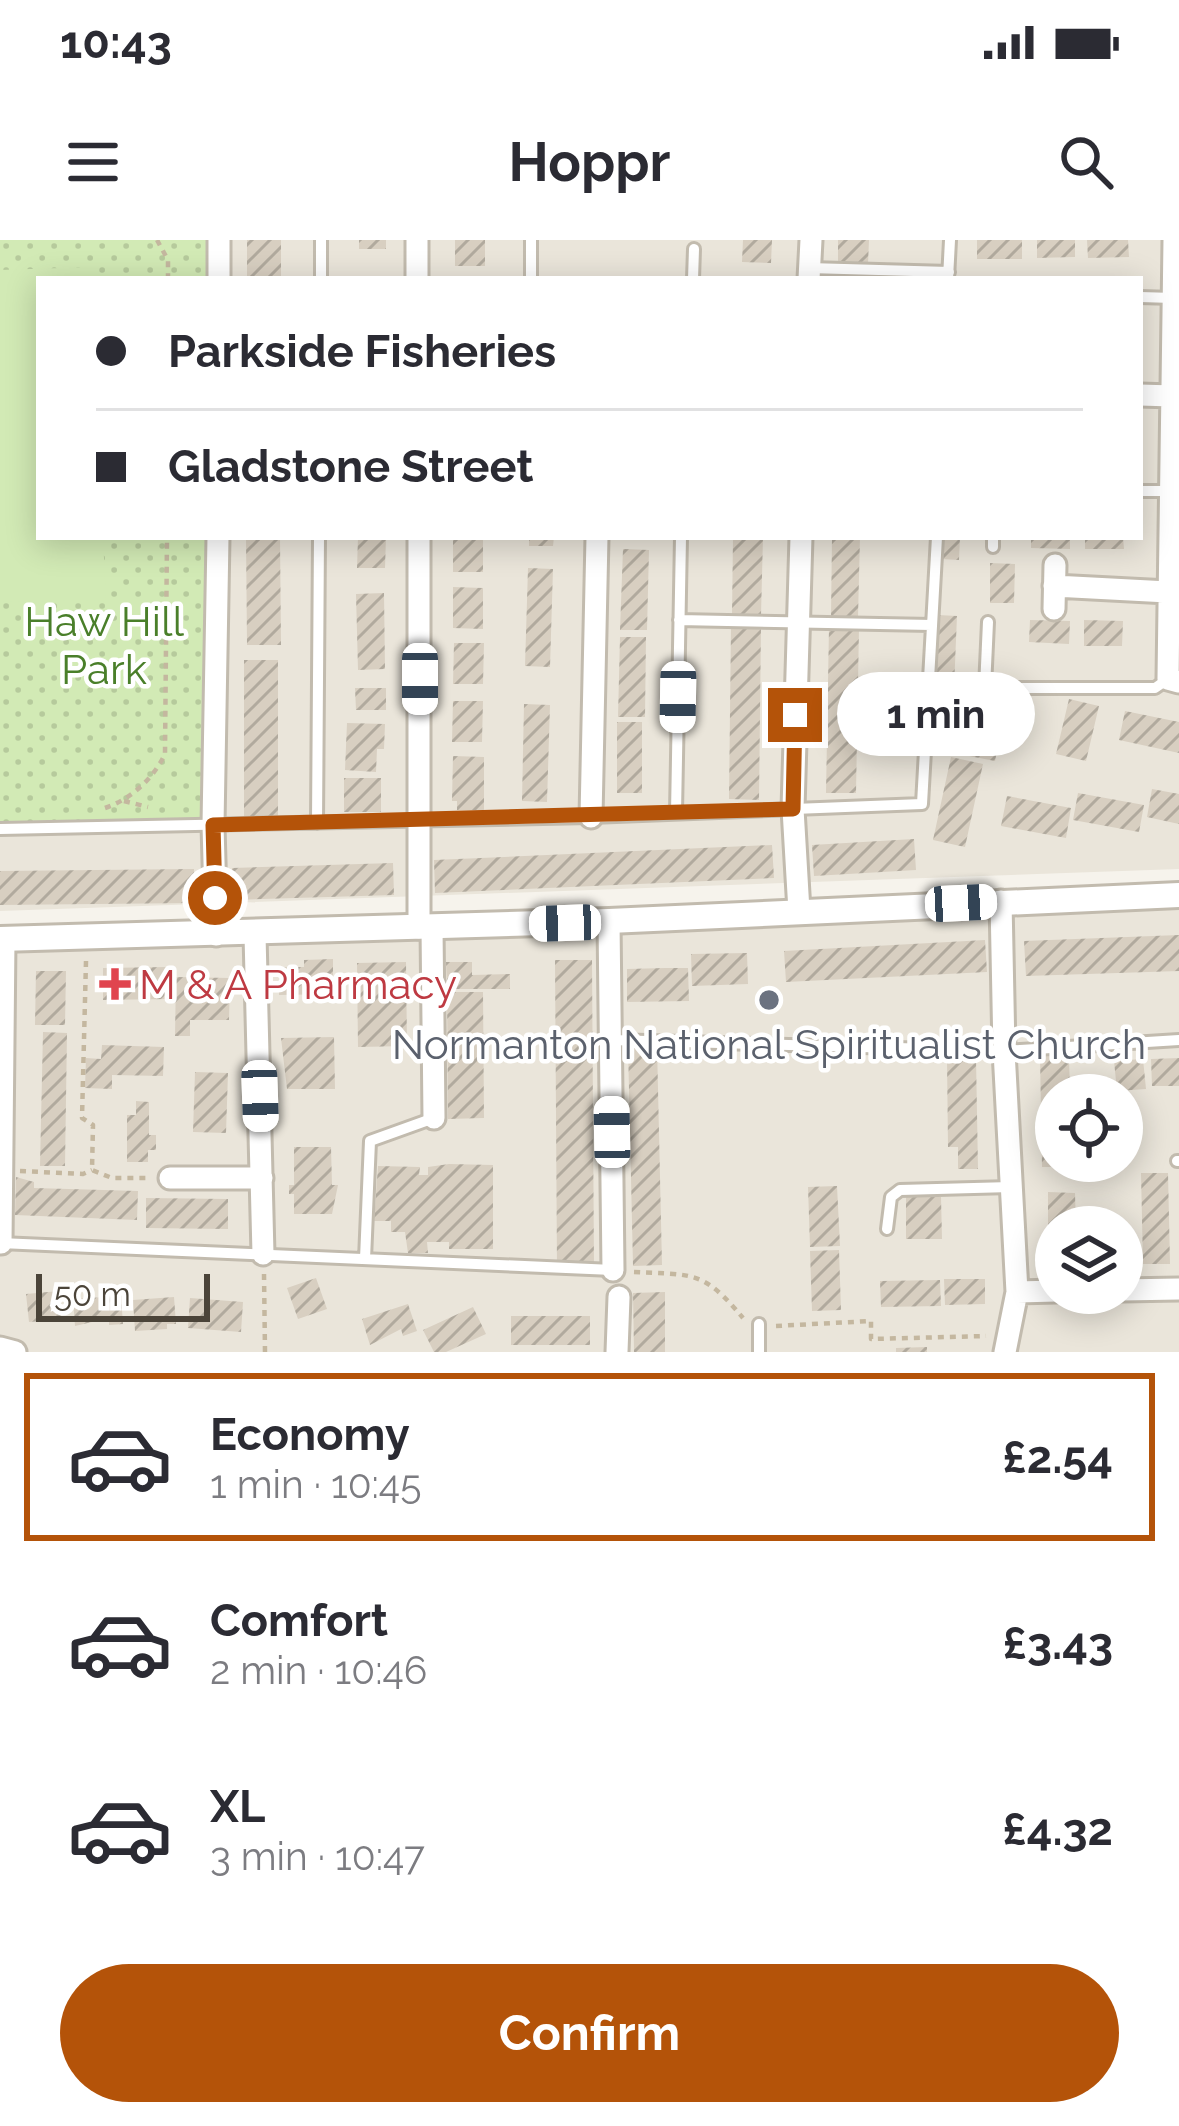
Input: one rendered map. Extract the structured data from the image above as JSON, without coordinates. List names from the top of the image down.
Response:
{
  "parks": ["Haw Hill Park"],
  "places": {
    "health": ["M & A Pharmacy"],
    "other": ["Normanton National Spiritualist Church"]
  },
  "scale_bar": "50 m",
  "page": {
    "status": "10:43",
    "header": "Hoppr",
    "banner": ["Parkside Fisheries", "Gladstone Street"],
    "bubble": "1 min",
    "scale": "50 m",
    "list": [
      {
        "name": "Economy",
        "note": "1 min · 10:45",
        "value": "£2.54"
      },
      {
        "name": "Comfort",
        "note": "2 min · 10:46",
        "value": "£3.43"
      },
      {
        "name": "XL",
        "note": "3 min · 10:47",
        "value": "£4.32"
      }
    ],
    "buttons": "Confirm"
  }
}
